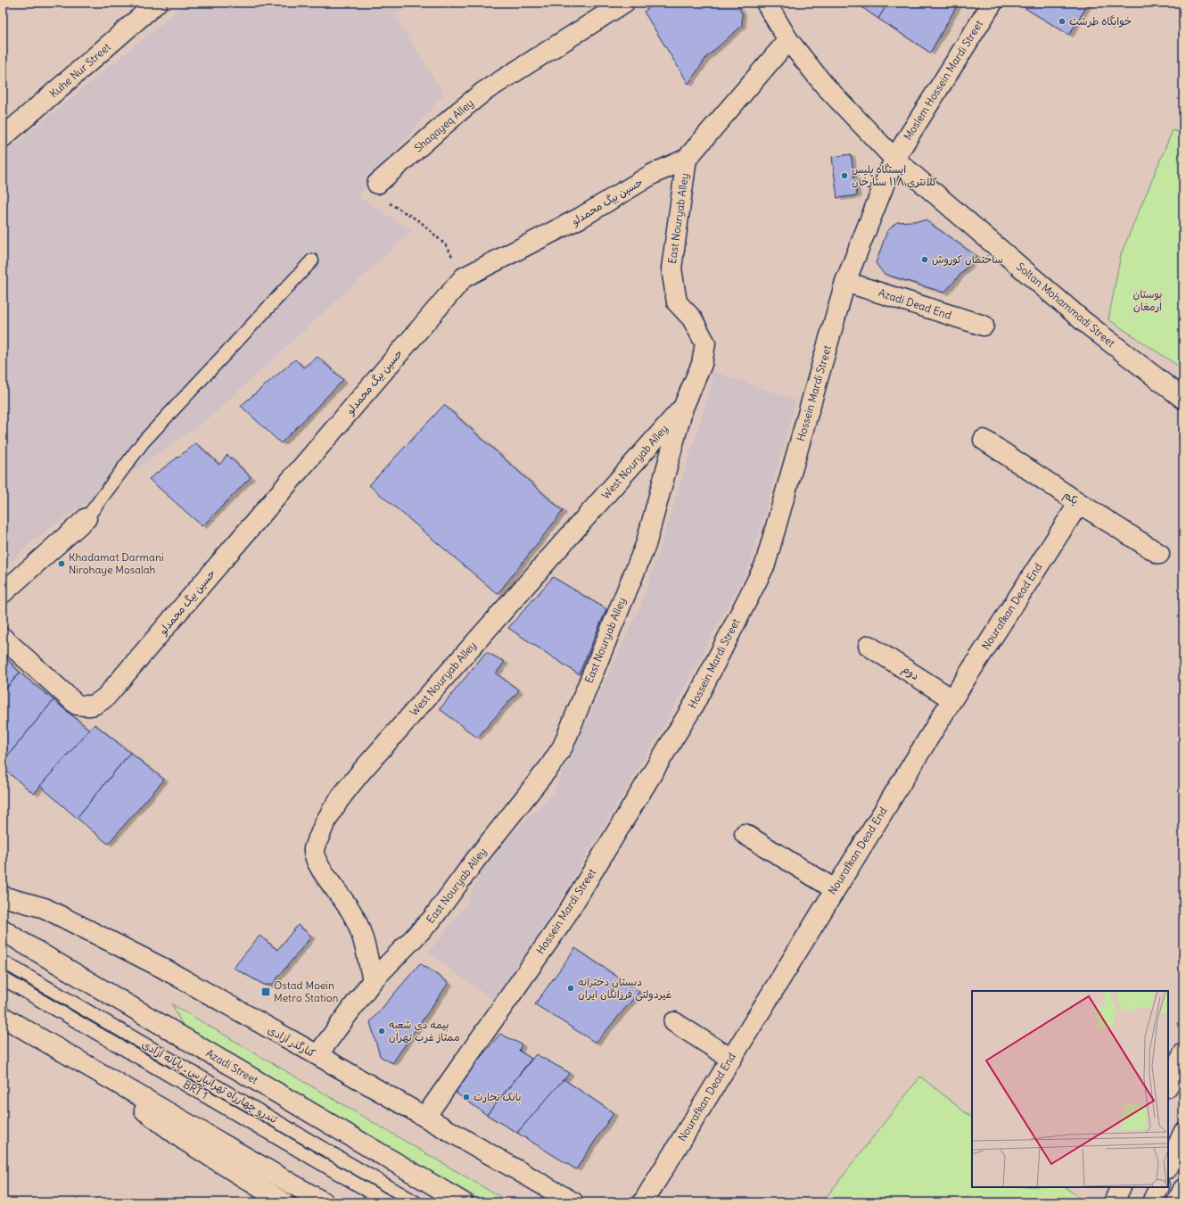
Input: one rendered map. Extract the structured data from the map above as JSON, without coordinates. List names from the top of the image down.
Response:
{
  "streets": {
    "street": [
      "Kuhe Nur Street",
      "Moslem Hossein Mardi Street",
      "Shaqayeq Alley",
      "حسین بیگ محمدلو",
      "East Nouryab Alley",
      "Azadi Dead End",
      "Soltan Mohammadi Street",
      "Hossein Mardi Street",
      "West Nouryab Alley",
      "یکم",
      "Nourafkan Dead End",
      "دوم",
      "کنارگذر آزادی",
      "Azadi Street"
    ],
    "lane": ["تندرو چهارراه تهرانپارس ـ پایانه آزادی", "BRT 1"]
  },
  "crossings": [
    ["Moslem Hossein Mardi Street", "Soltan Mohammadi Street"],
    ["Moslem Hossein Mardi Street", "Hossein Mardi Street"],
    ["حسین بیگ محمدلو", "East Nouryab Alley"],
    ["حسین بیگ محمدلو", "Soltan Mohammadi Street"],
    ["East Nouryab Alley", "West Nouryab Alley"],
    ["East Nouryab Alley", "کنارگذر آزادی"],
    ["Azadi Dead End", "Hossein Mardi Street"],
    ["Soltan Mohammadi Street", "Hossein Mardi Street"],
    ["Hossein Mardi Street", "کنارگذر آزادی"],
    ["یکم", "Nourafkan Dead End"],
    ["Nourafkan Dead End", "دوم"]
  ],
  "parks": ["بوستان ارمغان"],
  "places": {
    "other": [
      "خوابگاه طرشت",
      "ایستگاه پلیس کلانتری ۱۱۸ ستارخان",
      "ساختمان کوروش",
      "Khadamat Darmani Nirohaye Mosalah",
      "دبستان دخترانه غیردولتی فرزانگان ايران",
      "بیمه دی شعبه ممتاز غرب تهران",
      "بانک تجارت"
    ],
    "transit": ["Ostad Moein Metro Station"]
  }
}
